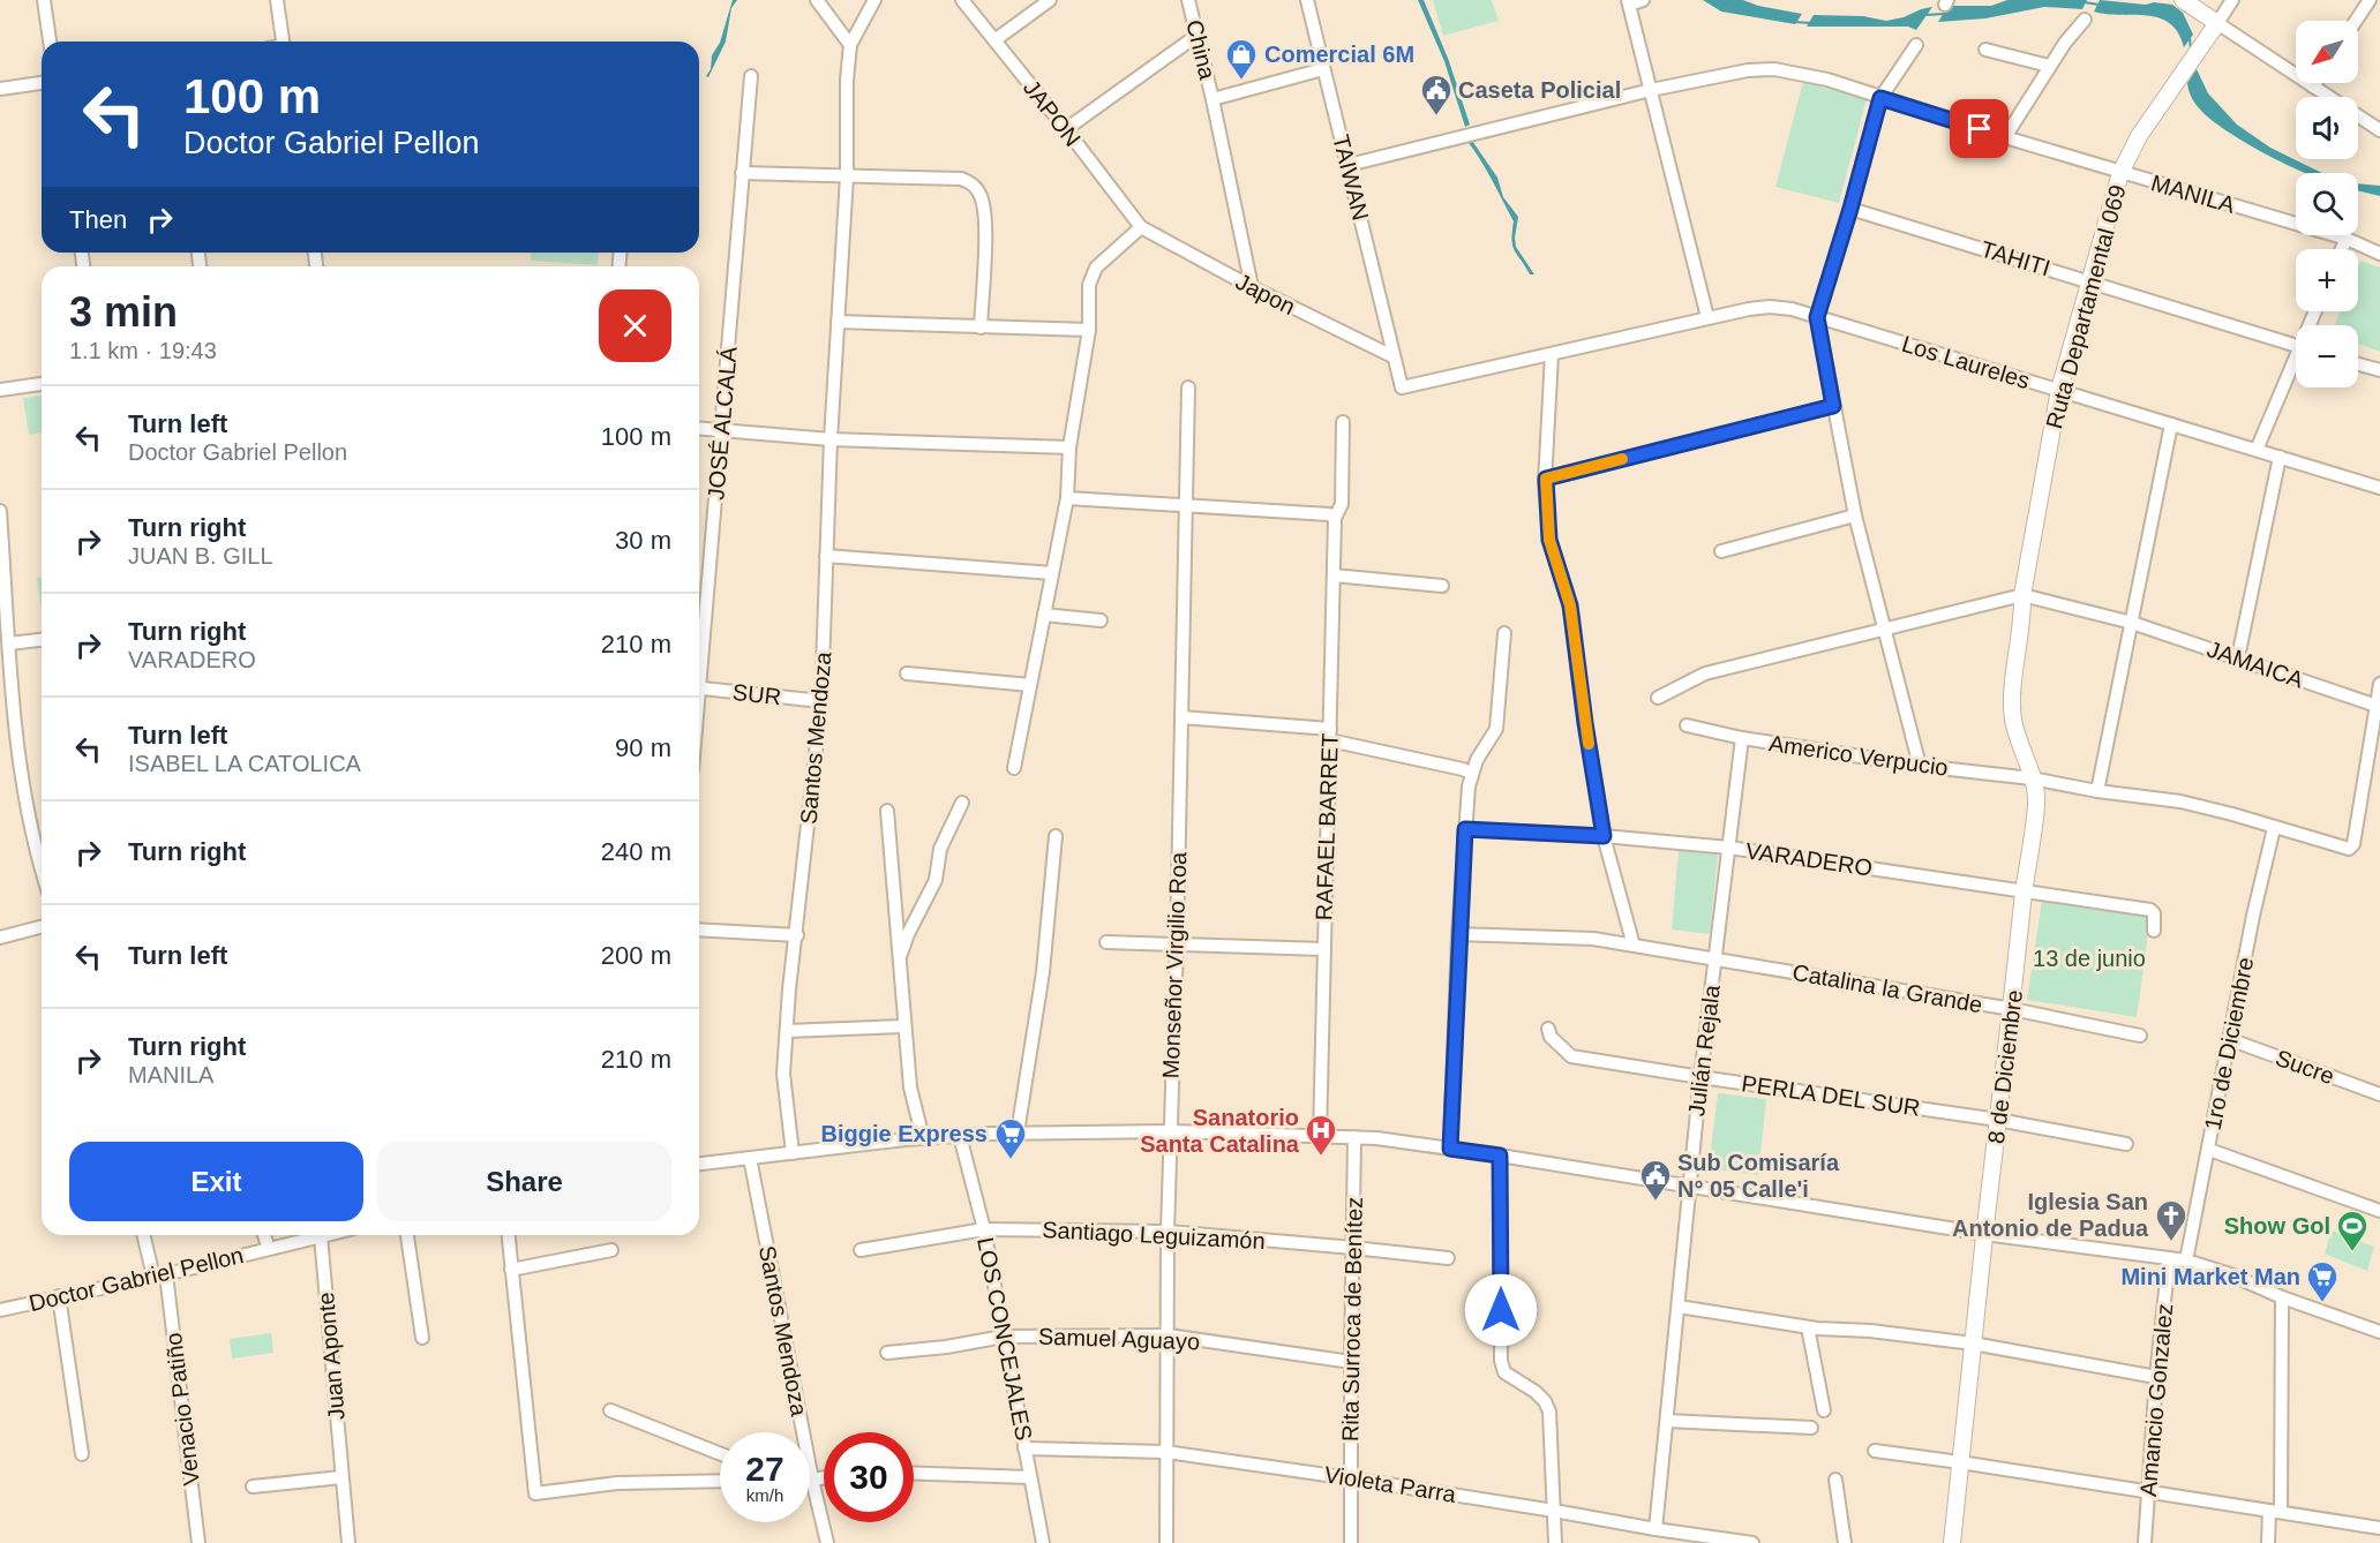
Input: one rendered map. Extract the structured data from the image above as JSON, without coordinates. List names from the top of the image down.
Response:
{
  "streets": {
    "main road": ["Ruta Departamental 069", "8 de Diciembre"],
    "street": [
      "China",
      "JAPON",
      "TAIWAN",
      "MANILA",
      "TAHITI",
      "Japon",
      "Los Laureles",
      "JOSÉ ALCALÁ",
      "JAMAICA",
      "SUR",
      "Santos Mendoza",
      "Americo Verpucio",
      "RAFAEL BARRET",
      "VARADERO",
      "Monseñor Virgilio Roa",
      "Catalina la Grande",
      "1ro de Diciembre",
      "Julián Rejala",
      "Sucre",
      "PERLA DEL SUR",
      "Santiago Leguizamón",
      "Doctor Gabriel Pellon",
      "Rita Surroca de Benítez",
      "LOS CONCEJALES",
      "Samuel Aguayo",
      "Juan Aponte",
      "Amancio Gonzalez",
      "Venacio Patiño",
      "Violeta Parra"
    ]
  },
  "crossings": [
    ["China", "Japon"],
    ["JAPON", "Japon"],
    ["TAIWAN", "MANILA"],
    ["TAIWAN", "Japon"],
    ["TAIWAN", "Los Laureles"],
    ["MANILA", "Ruta Departamental 069"],
    ["TAHITI", "Ruta Departamental 069"],
    ["Ruta Departamental 069", "Los Laureles"],
    ["Ruta Departamental 069", "JAMAICA"],
    ["Ruta Departamental 069", "8 de Diciembre"],
    ["JAMAICA", "Americo Verpucio"],
    ["JAMAICA", "8 de Diciembre"],
    ["SUR", "Santos Mendoza"],
    ["Americo Verpucio", "1ro de Diciembre"],
    ["Americo Verpucio", "Julián Rejala"],
    ["Americo Verpucio", "8 de Diciembre"],
    ["VARADERO", "Julián Rejala"],
    ["VARADERO", "8 de Diciembre"],
    ["Monseñor Virgilio Roa", "Santiago Leguizamón"],
    ["Monseñor Virgilio Roa", "Samuel Aguayo"],
    ["Monseñor Virgilio Roa", "Violeta Parra"],
    ["Catalina la Grande", "Julián Rejala"],
    ["Catalina la Grande", "8 de Diciembre"],
    ["1ro de Diciembre", "Sucre"],
    ["Julián Rejala", "PERLA DEL SUR"],
    ["Julián Rejala", "Violeta Parra"],
    ["8 de Diciembre", "PERLA DEL SUR"],
    ["Santiago Leguizamón", "Rita Surroca de Benítez"],
    ["Santiago Leguizamón", "LOS CONCEJALES"],
    ["Doctor Gabriel Pellon", "Juan Aponte"],
    ["Doctor Gabriel Pellon", "Venacio Patiño"],
    ["Rita Surroca de Benítez", "Samuel Aguayo"],
    ["Rita Surroca de Benítez", "Violeta Parra"],
    ["LOS CONCEJALES", "Samuel Aguayo"],
    ["LOS CONCEJALES", "Violeta Parra"]
  ],
  "parks": ["13 de junio"],
  "places": {
    "shop": ["Comercial 6M"],
    "public building": ["Caseta Policial", "Sub Comisaría N° 05 Calle'i"],
    "hospital": ["Sanatorio Santa Catalina"],
    "supermarket": ["Biggie Express", "Mini Market Man"],
    "church": ["Iglesia San Antonio de Padua"],
    "sports": ["Show Gol"]
  },
  "north": "bottom left",
  "page": {
    "map_buttons": ["+", "−"],
    "turn": ["100 m", "Doctor Gabriel Pellon"],
    "then": "Then",
    "heading": ["3 min", "1.1 km · 19:43"],
    "list": [
      {
        "name": "Turn left",
        "note": "Doctor Gabriel Pellon",
        "value": "100 m"
      },
      {
        "name": "Turn right",
        "note": "JUAN B. GILL",
        "value": "30 m"
      },
      {
        "name": "Turn right",
        "note": "VARADERO",
        "value": "210 m"
      },
      {
        "name": "Turn left",
        "note": "ISABEL LA CATOLICA",
        "value": "90 m"
      },
      {
        "name": "Turn right",
        "value": "240 m"
      },
      {
        "name": "Turn left",
        "value": "200 m"
      },
      {
        "name": "Turn right",
        "note": "MANILA",
        "value": "210 m"
      }
    ],
    "buttons": ["Exit", "Share"],
    "speed": "27 km/h",
    "limit": "30"
  }
}
